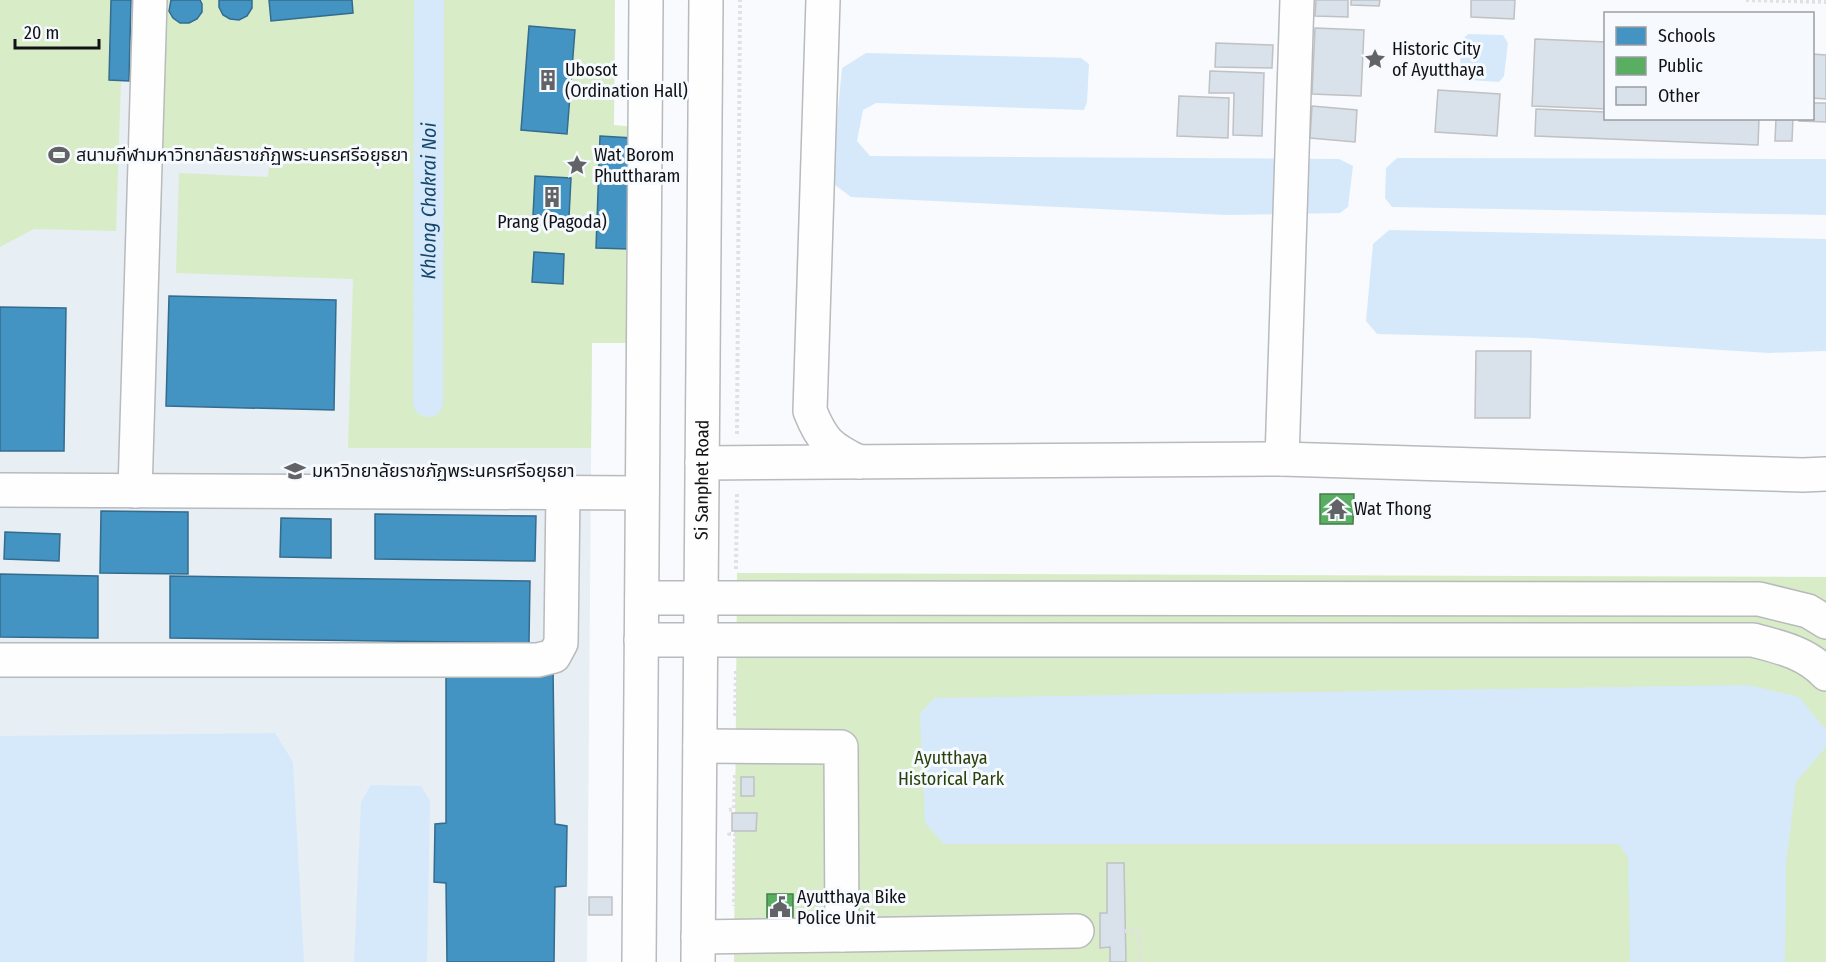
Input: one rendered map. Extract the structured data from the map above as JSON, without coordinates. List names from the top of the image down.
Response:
{
  "streets": {
    "street": ["Si Sanphet Road"]
  },
  "water": ["Khlong Chakrai Noi"],
  "parks": ["Ayutthaya Historical Park"],
  "places": {
    "place": ["Historic City of Ayutthaya", "Wat Borom Phuttharam"],
    "building": ["Ubosot (Ordination Hall)", "Prang (Pagoda)"],
    "sports": ["สนามกีฬามหาวิทยาลัยราชภัฏพระนครศรีอยุธยา"],
    "school or university": ["มหาวิทยาลัยราชภัฏพระนครศรีอยุธยา"],
    "temple": ["Wat Thong"],
    "public building": ["Ayutthaya Bike Police Unit"]
  },
  "legend": ["Schools", "Public", "Other"],
  "scale_bar": "20 m"
}
